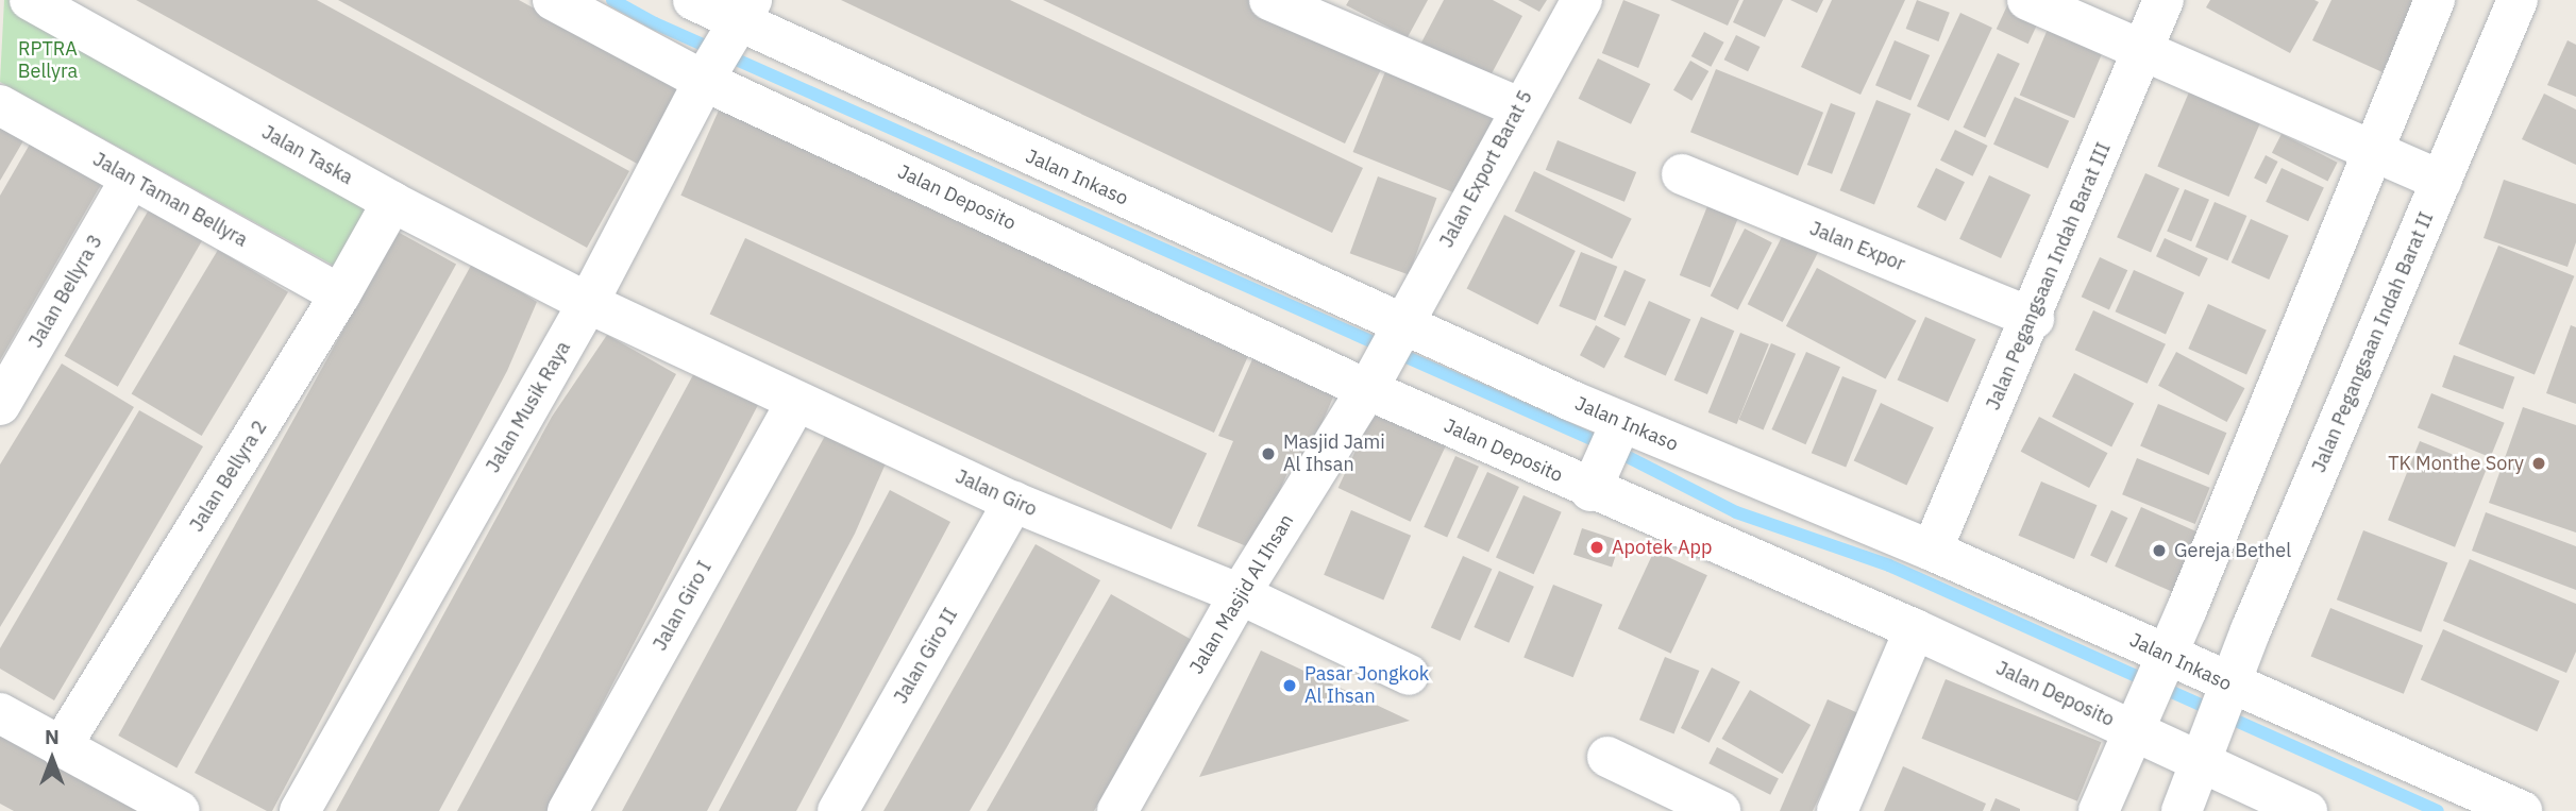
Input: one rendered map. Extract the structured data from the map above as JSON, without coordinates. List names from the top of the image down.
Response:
{
  "streets": {
    "street": [
      "Jalan Taska",
      "Jalan Export Barat 5",
      "Jalan Inkaso",
      "Jalan Deposito",
      "Jalan Taman Bellyra",
      "Jalan Expor",
      "Jalan Pegangsaan Indah Barat III",
      "Jalan Bellyra 3",
      "Jalan Pegangsaan Indah Barat II",
      "Jalan Musik Raya",
      "Jalan Bellyra 2",
      "Jalan Giro",
      "Jalan Masjid Al Ihsan",
      "Jalan Giro I",
      "Jalan Giro II"
    ]
  },
  "crossings": [
    ["Jalan Taska", "Jalan Musik Raya"],
    ["Jalan Taska", "Jalan Bellyra 2"],
    ["Jalan Taska", "Jalan Giro"],
    ["Jalan Export Barat 5", "Jalan Inkaso"],
    ["Jalan Export Barat 5", "Jalan Deposito"],
    ["Jalan Export Barat 5", "Jalan Masjid Al Ihsan"],
    ["Jalan Inkaso", "Jalan Deposito"],
    ["Jalan Inkaso", "Jalan Pegangsaan Indah Barat III"],
    ["Jalan Inkaso", "Jalan Pegangsaan Indah Barat II"],
    ["Jalan Inkaso", "Jalan Musik Raya"],
    ["Jalan Deposito", "Jalan Pegangsaan Indah Barat II"],
    ["Jalan Deposito", "Jalan Musik Raya"],
    ["Jalan Deposito", "Jalan Masjid Al Ihsan"],
    ["Jalan Taman Bellyra", "Jalan Bellyra 3"],
    ["Jalan Taman Bellyra", "Jalan Bellyra 2"],
    ["Jalan Expor", "Jalan Pegangsaan Indah Barat III"],
    ["Jalan Musik Raya", "Jalan Giro"],
    ["Jalan Giro", "Jalan Masjid Al Ihsan"],
    ["Jalan Giro", "Jalan Giro I"],
    ["Jalan Giro", "Jalan Giro II"]
  ],
  "parks": ["RPTRA Bellyra"],
  "places": [
    "Masjid Jami Al Ihsan",
    "TK Monthe Sory",
    "Apotek App",
    "Gereja Bethel",
    "Pasar Jongkok Al Ihsan"
  ],
  "north": "top"
}
